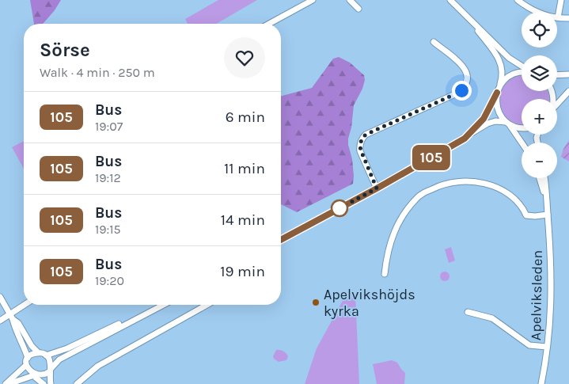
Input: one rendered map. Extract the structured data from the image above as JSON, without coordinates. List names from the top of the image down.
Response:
{
  "streets": {
    "street": ["Apelviksleden"]
  },
  "places": ["Apelvikshöjds kyrka"],
  "lines": ["bus line 105"],
  "page": {
    "on_map": "105",
    "map_buttons": ["+", "−"],
    "heading": ["Sörse", "Walk · 4 min · 250 m"],
    "list": [
      {
        "mark": "105",
        "name": "Bus",
        "note": "19:07",
        "value": "6 min"
      },
      {
        "mark": "105",
        "name": "Bus",
        "note": "19:12",
        "value": "11 min"
      },
      {
        "mark": "105",
        "name": "Bus",
        "note": "19:15",
        "value": "14 min"
      },
      {
        "mark": "105",
        "name": "Bus",
        "note": "19:20",
        "value": "19 min"
      }
    ]
  }
}
